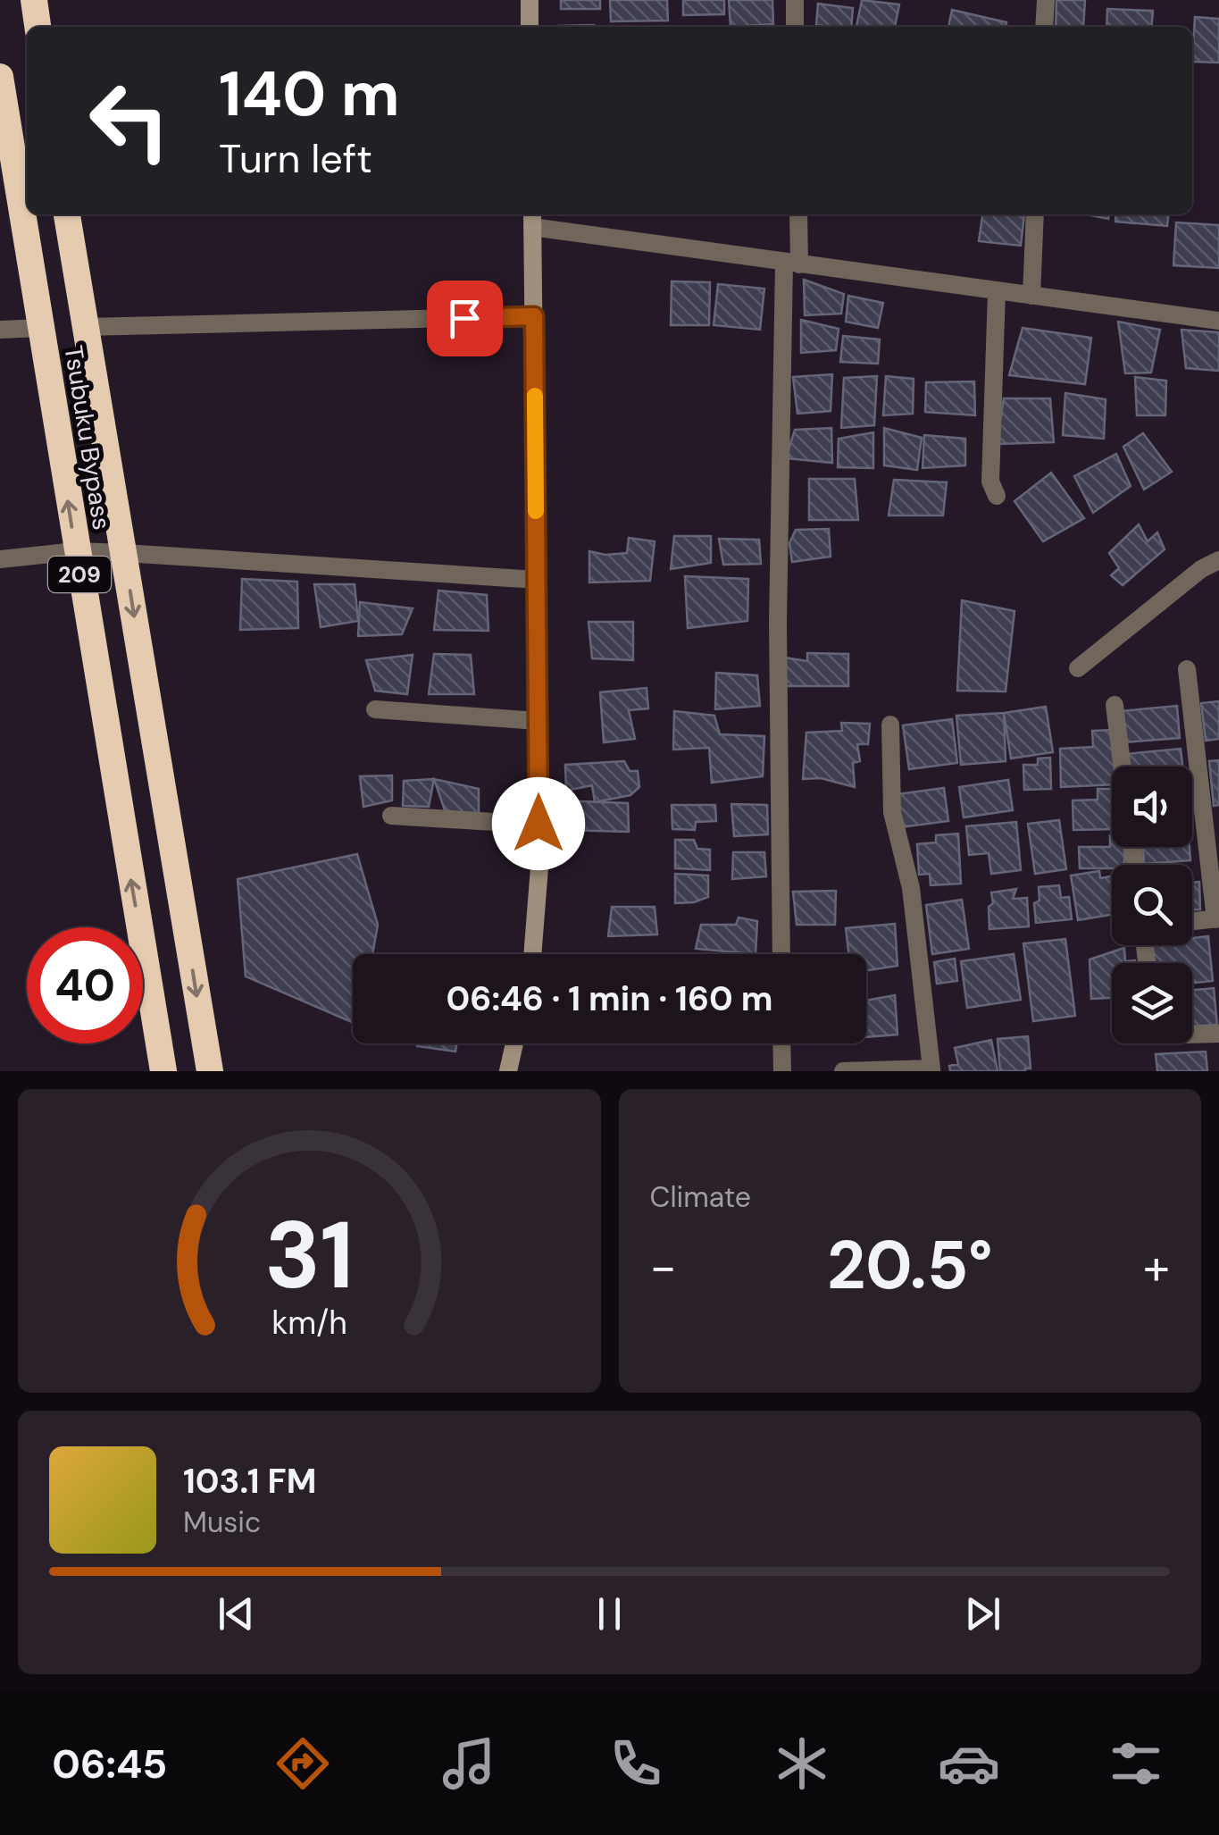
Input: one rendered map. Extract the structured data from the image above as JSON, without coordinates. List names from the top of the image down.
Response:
{
  "streets": {
    "highway": ["Tsubuku Bypass", "209"]
  },
  "page": {
    "turn": ["140 m", "Turn left"],
    "limit": "40",
    "trip": "06:46 · 1 min · 160 m",
    "tile": "Climate",
    "heat": ["−", "20.5°", "+"],
    "song": ["103.1 FM", "Music"],
    "tabs": "06:45",
    "gauge": ["31", "km/h"]
  }
}
